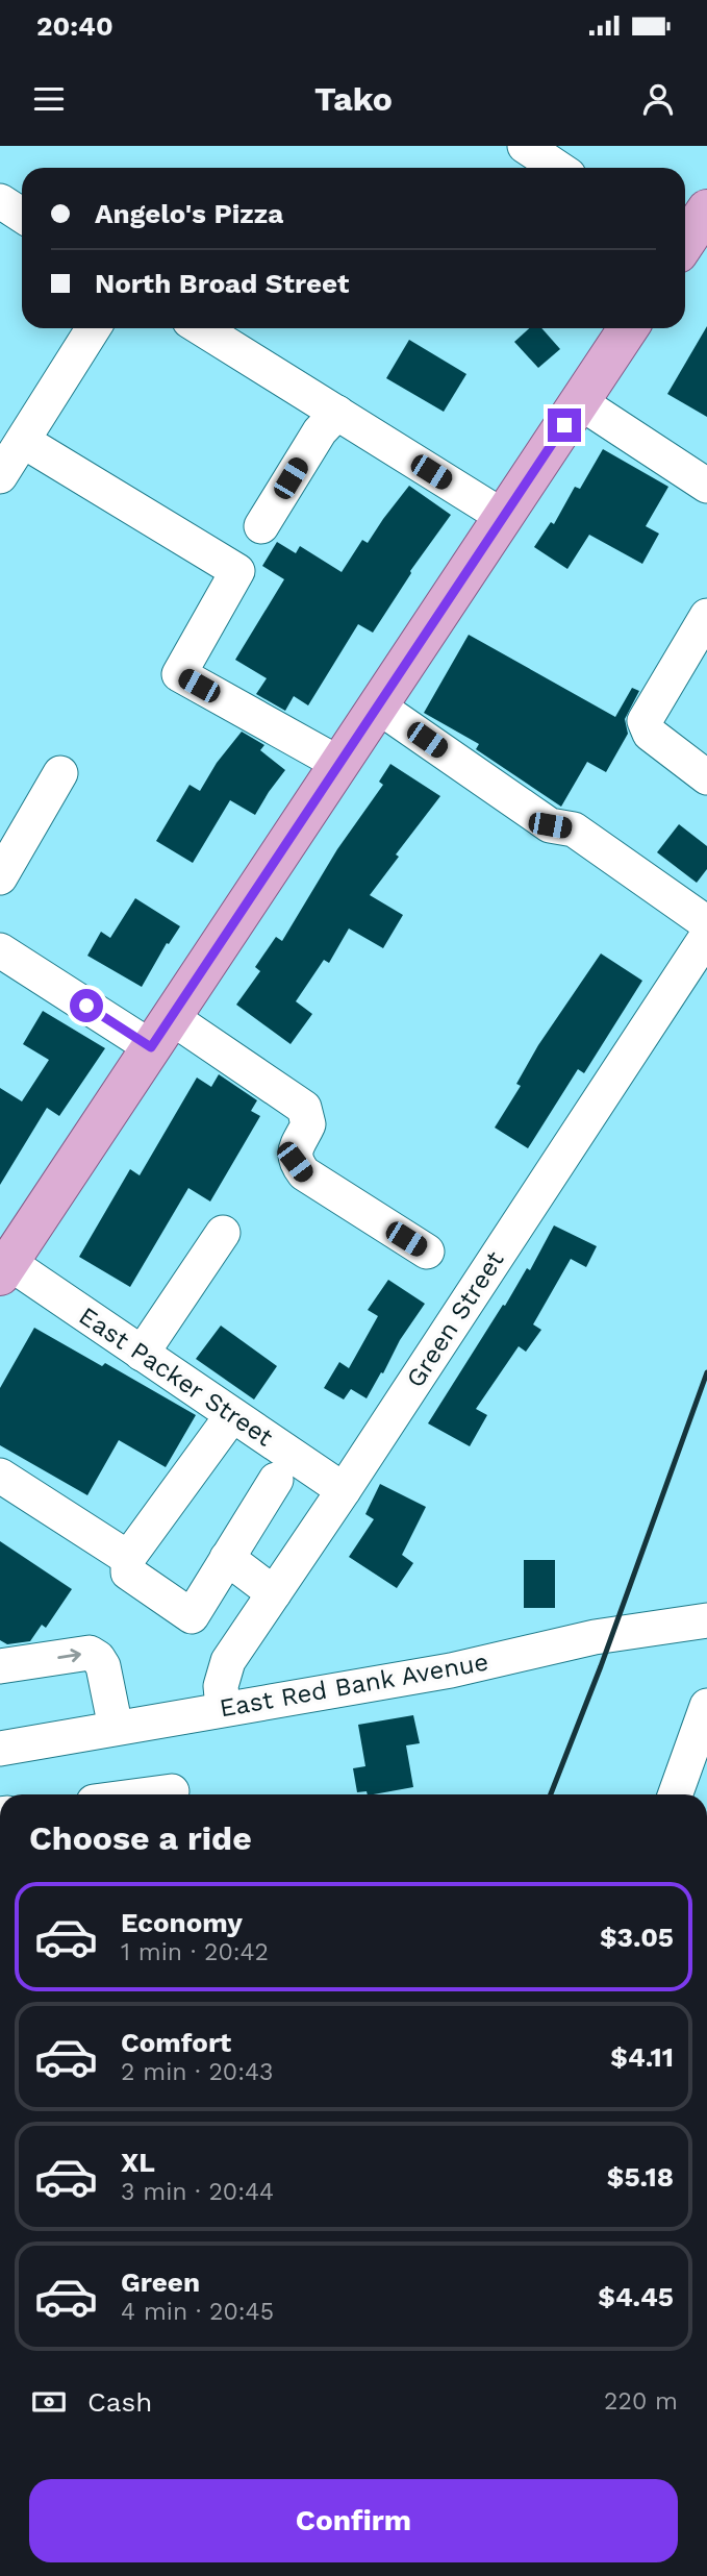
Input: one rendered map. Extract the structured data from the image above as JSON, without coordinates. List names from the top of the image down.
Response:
{
  "streets": {
    "street": ["Green Street", "East Packer Street", "East Red Bank Avenue"]
  },
  "crossings": [
    ["Green Street", "East Packer Street"],
    ["Green Street", "East Red Bank Avenue"]
  ],
  "page": {
    "status": "20:40",
    "header": "Tako",
    "banner": ["Angelo's Pizza", "North Broad Street"],
    "heading": "Choose a ride",
    "list": [
      {
        "name": "Economy",
        "note": "1 min · 20:42",
        "value": "$3.05"
      },
      {
        "name": "Comfort",
        "note": "2 min · 20:43",
        "value": "$4.11"
      },
      {
        "name": "XL",
        "note": "3 min · 20:44",
        "value": "$5.18"
      },
      {
        "name": "Green",
        "note": "4 min · 20:45",
        "value": "$4.45"
      }
    ],
    "pay": ["Cash", "220 m"],
    "buttons": "Confirm"
  }
}
